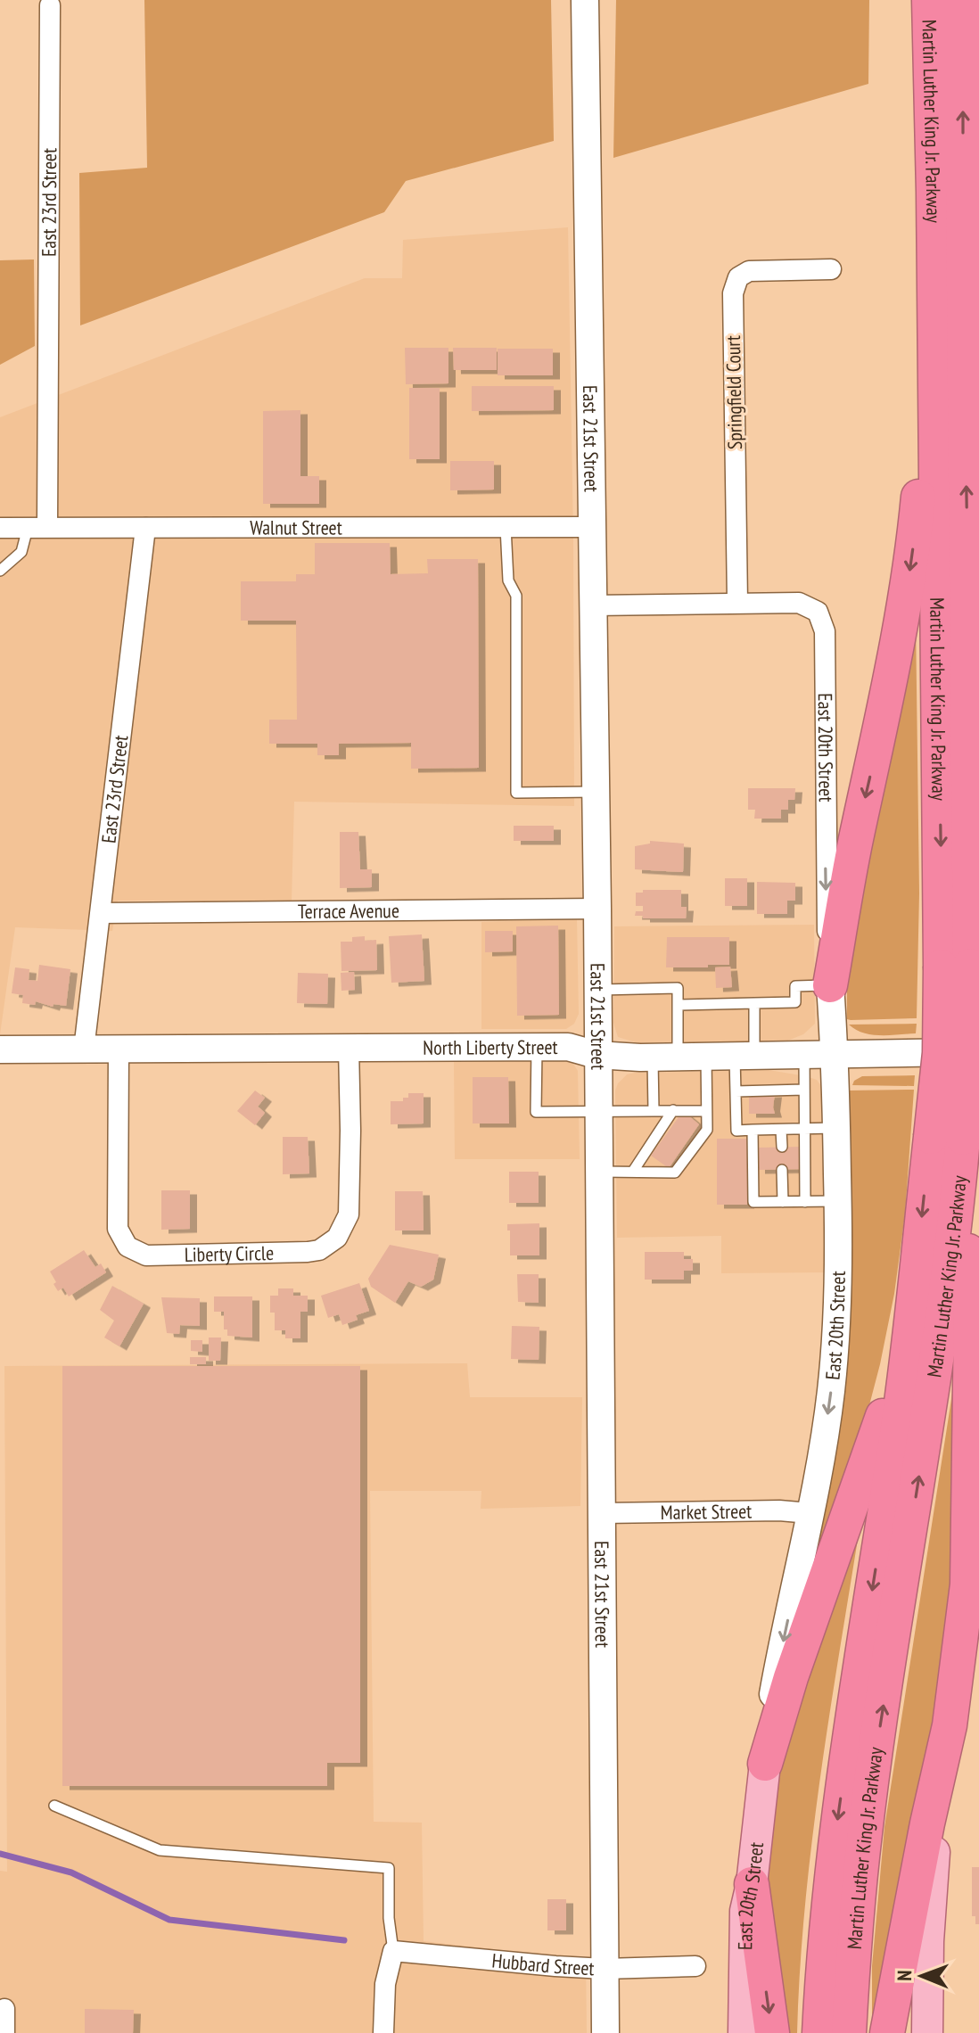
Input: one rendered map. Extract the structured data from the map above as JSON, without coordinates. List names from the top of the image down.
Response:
{
  "streets": {
    "highway": ["Martin Luther King Jr. Parkway"],
    "main road": ["East 20th Street"],
    "street": [
      "East 23rd Street",
      "Springfield Court",
      "East 21st Street",
      "Walnut Street",
      "Terrace Avenue",
      "North Liberty Street",
      "Liberty Circle",
      "Market Street",
      "Hubbard Street"
    ]
  },
  "crossings": [
    ["East 23rd Street", "Walnut Street"],
    ["East 23rd Street", "Terrace Avenue"],
    ["East 23rd Street", "North Liberty Street"],
    ["Springfield Court", "East 20th Street"],
    ["East 21st Street", "Walnut Street"],
    ["East 21st Street", "Terrace Avenue"],
    ["East 21st Street", "North Liberty Street"],
    ["East 21st Street", "Market Street"],
    ["East 21st Street", "Hubbard Street"],
    ["East 20th Street", "North Liberty Street"],
    ["East 20th Street", "Market Street"],
    ["North Liberty Street", "Liberty Circle"]
  ],
  "one_way": ["East 20th Street"],
  "north": "left"
}
